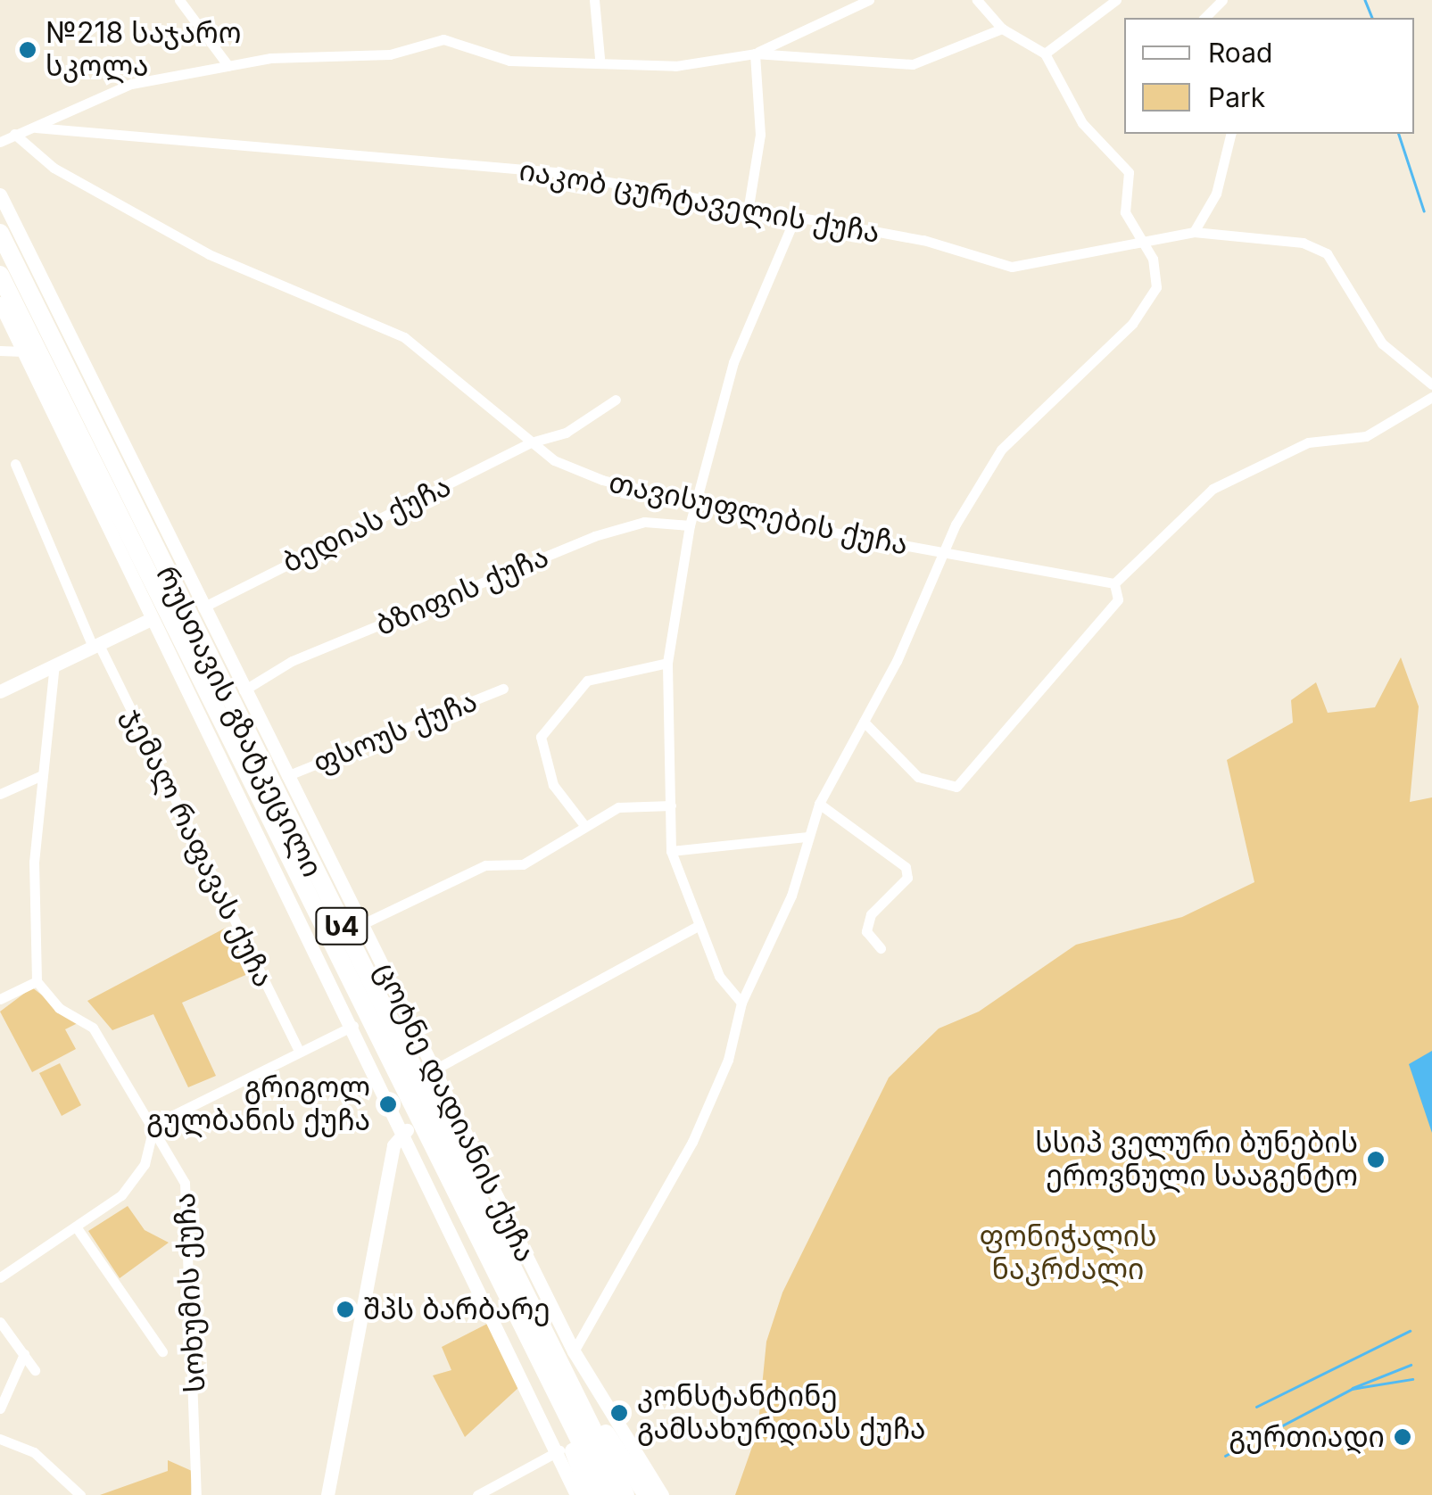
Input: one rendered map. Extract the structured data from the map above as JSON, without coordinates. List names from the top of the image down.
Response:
{
  "streets": {
    "highway": ["რუსთავის გზატკეცილი", "ს4"],
    "street": [
      "იაკობ ცურტაველის ქუჩა",
      "თავისუფლების ქუჩა",
      "ბედიას ქუჩა",
      "ბზიფის ქუჩა",
      "ფსოუს ქუჩა",
      "ჯემალ რაფავას ქუჩა",
      "ცოტნე დადიანის ქუჩა",
      "სოხუმის ქუჩა"
    ]
  },
  "crossings": [
    ["თავისუფლების ქუჩა", "ბედიას ქუჩა"],
    ["ბედიას ქუჩა", "ცოტნე დადიანის ქუჩა"],
    ["ბზიფის ქუჩა", "ცოტნე დადიანის ქუჩა"],
    ["ფსოუს ქუჩა", "ცოტნე დადიანის ქუჩა"]
  ],
  "parks": ["ფონიჭალის ნაკრძალი"],
  "places": [
    "№218 საჯარო სკოლა",
    "გრიგოლ გულბანის ქუჩა",
    "სსიპ ველური ბუნების ეროვნული სააგენტო",
    "შპს ბარბარე",
    "კონსტანტინე გამსახურდიას ქუჩა",
    "გურთიადი"
  ],
  "legend": ["Road", "Park"]
}
